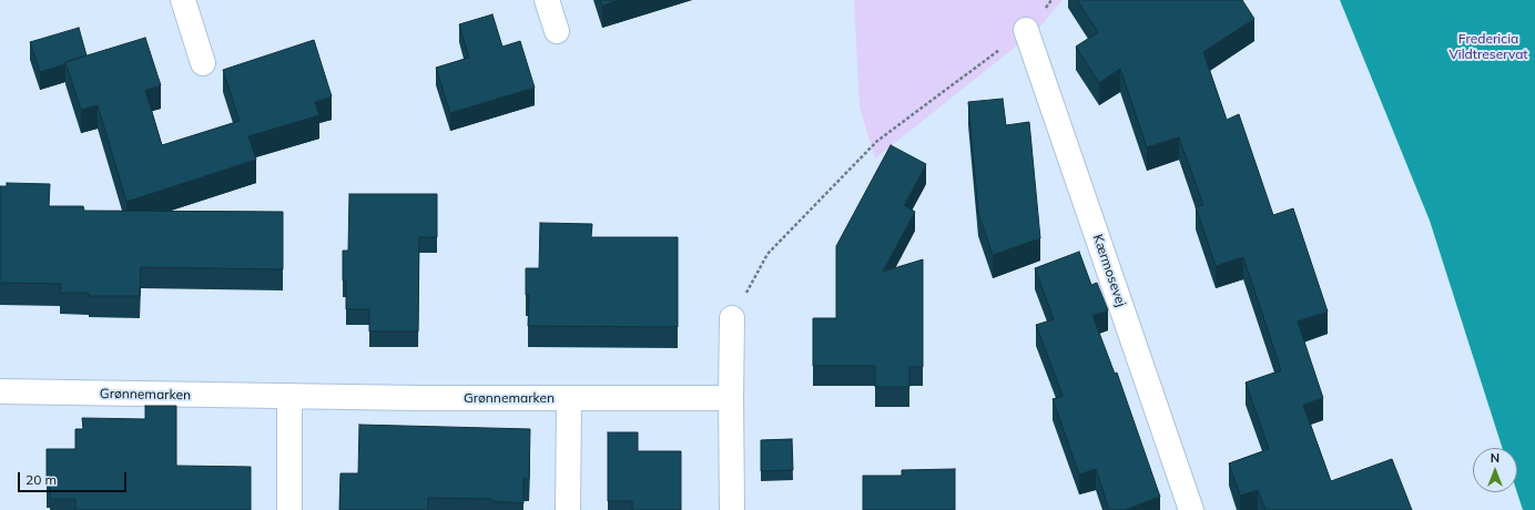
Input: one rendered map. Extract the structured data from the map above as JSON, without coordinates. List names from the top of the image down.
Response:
{
  "streets": {
    "street": ["Kærmosevej", "Grønnemarken"]
  },
  "parks": ["Fredericia Vildtreservat"],
  "scale_bar": "20 m",
  "north": "top"
}
